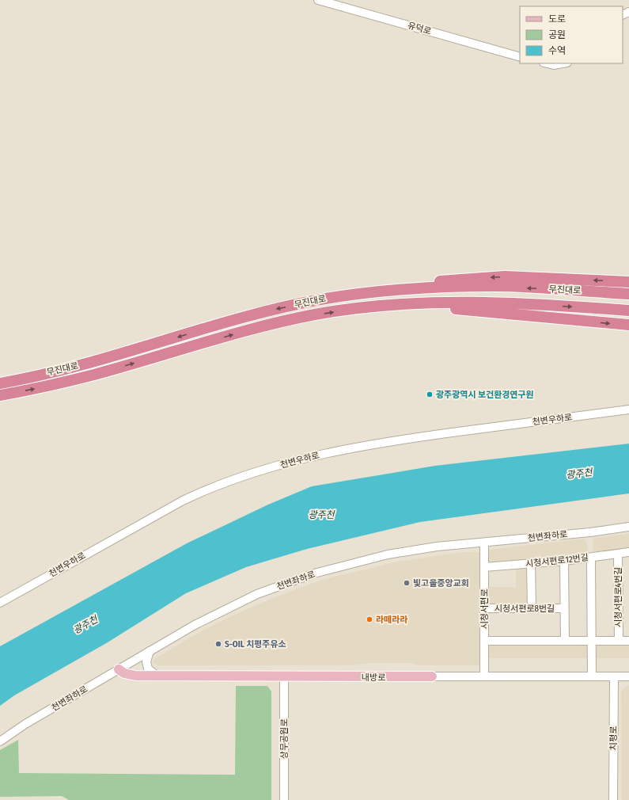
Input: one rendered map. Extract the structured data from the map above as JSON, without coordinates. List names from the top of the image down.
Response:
{
  "streets": {
    "highway": ["무진대로"],
    "main road": ["내방로"],
    "street": [
      "유덕로",
      "천변우하로",
      "천변좌하로",
      "시청서편로12번길",
      "시청서편로4번길",
      "시청서편로8번길",
      "시청서편로",
      "치평로",
      "상무공원로"
    ]
  },
  "crossings": [
    ["천변좌하로", "시청서편로"],
    ["천변좌하로", "내방로"],
    ["시청서편로12번길", "시청서편로4번길"],
    ["시청서편로12번길", "시청서편로"],
    ["시청서편로8번길", "시청서편로"],
    ["시청서편로", "내방로"],
    ["내방로", "치평로"],
    ["내방로", "상무공원로"]
  ],
  "water": ["광주천"],
  "places": [
    "광주광역시 보건환경연구원",
    "빛고을중앙교회",
    "라떼라라",
    "S-OIL 치평주유소"
  ],
  "legend": ["도로", "공원", "수역"]
}
